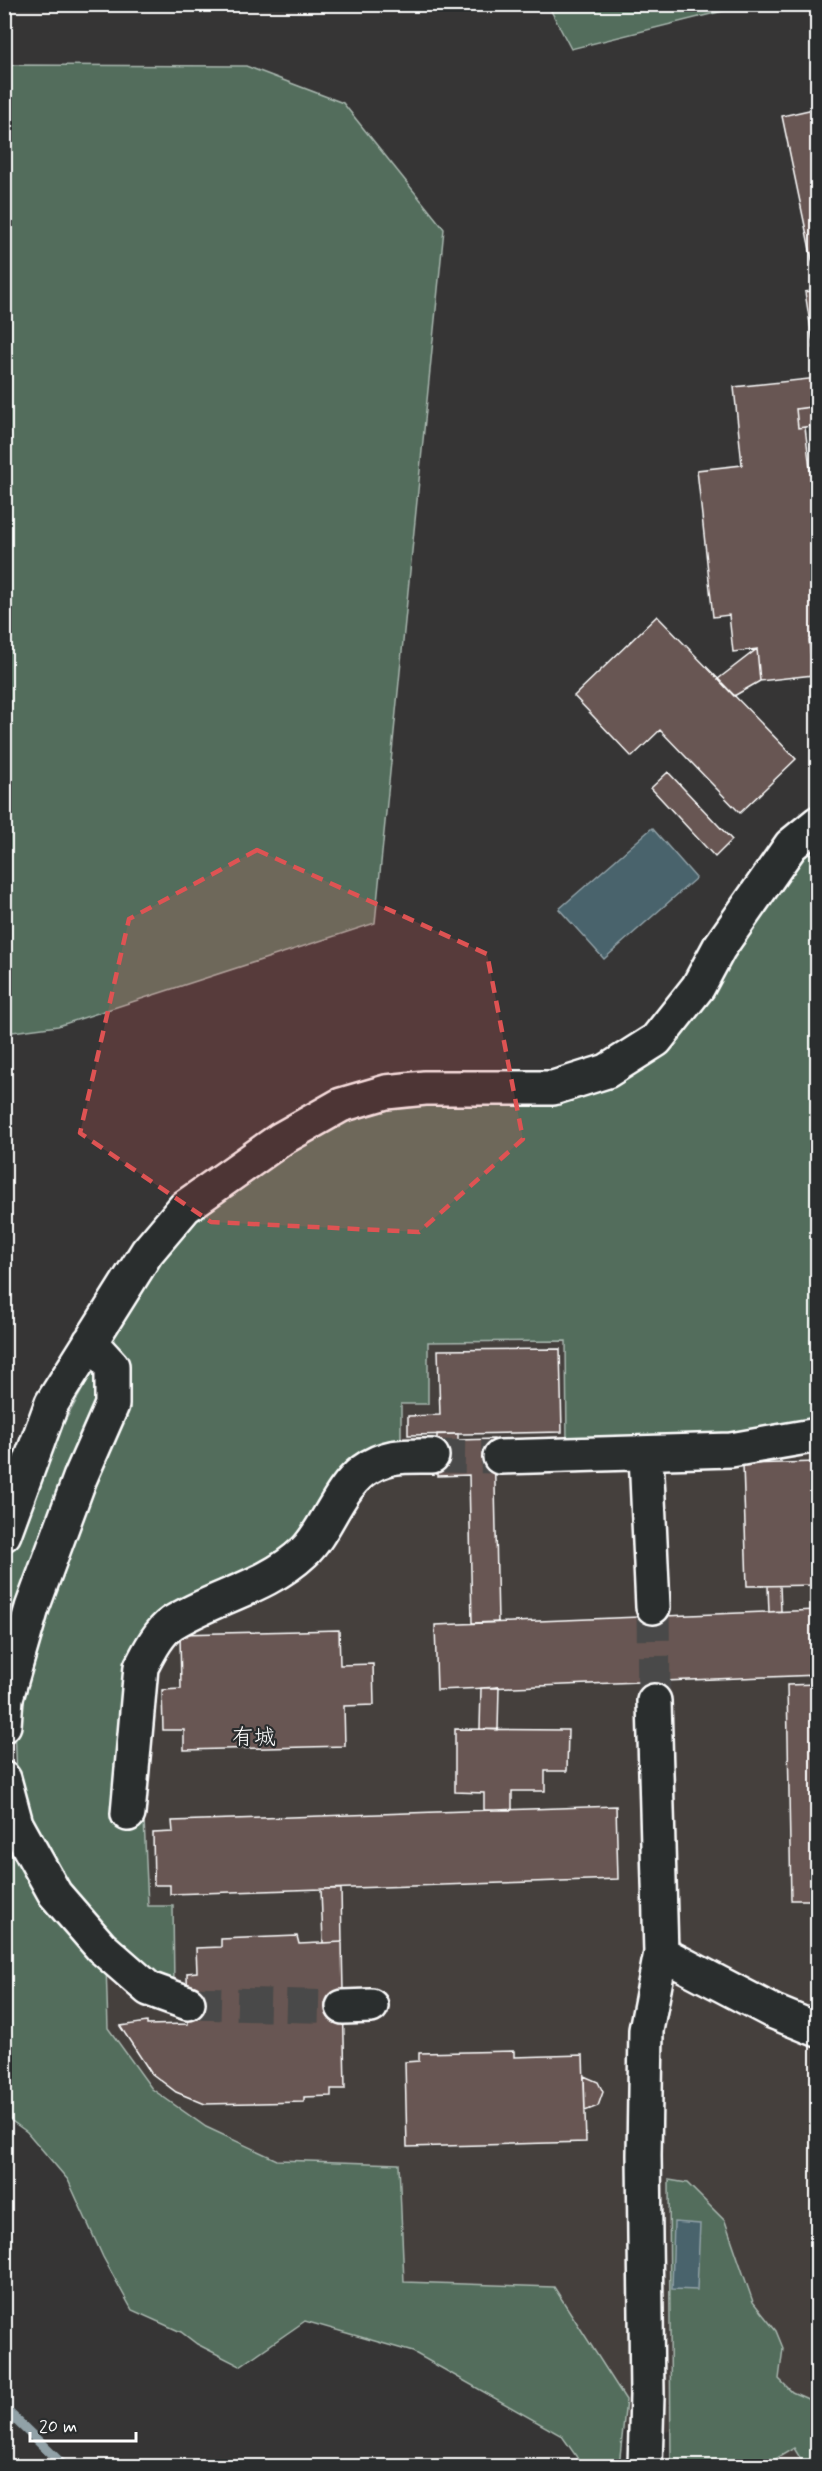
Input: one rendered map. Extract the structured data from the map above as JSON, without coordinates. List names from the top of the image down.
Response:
{
  "districts": ["有城"],
  "scale_bar": "20 m"
}
